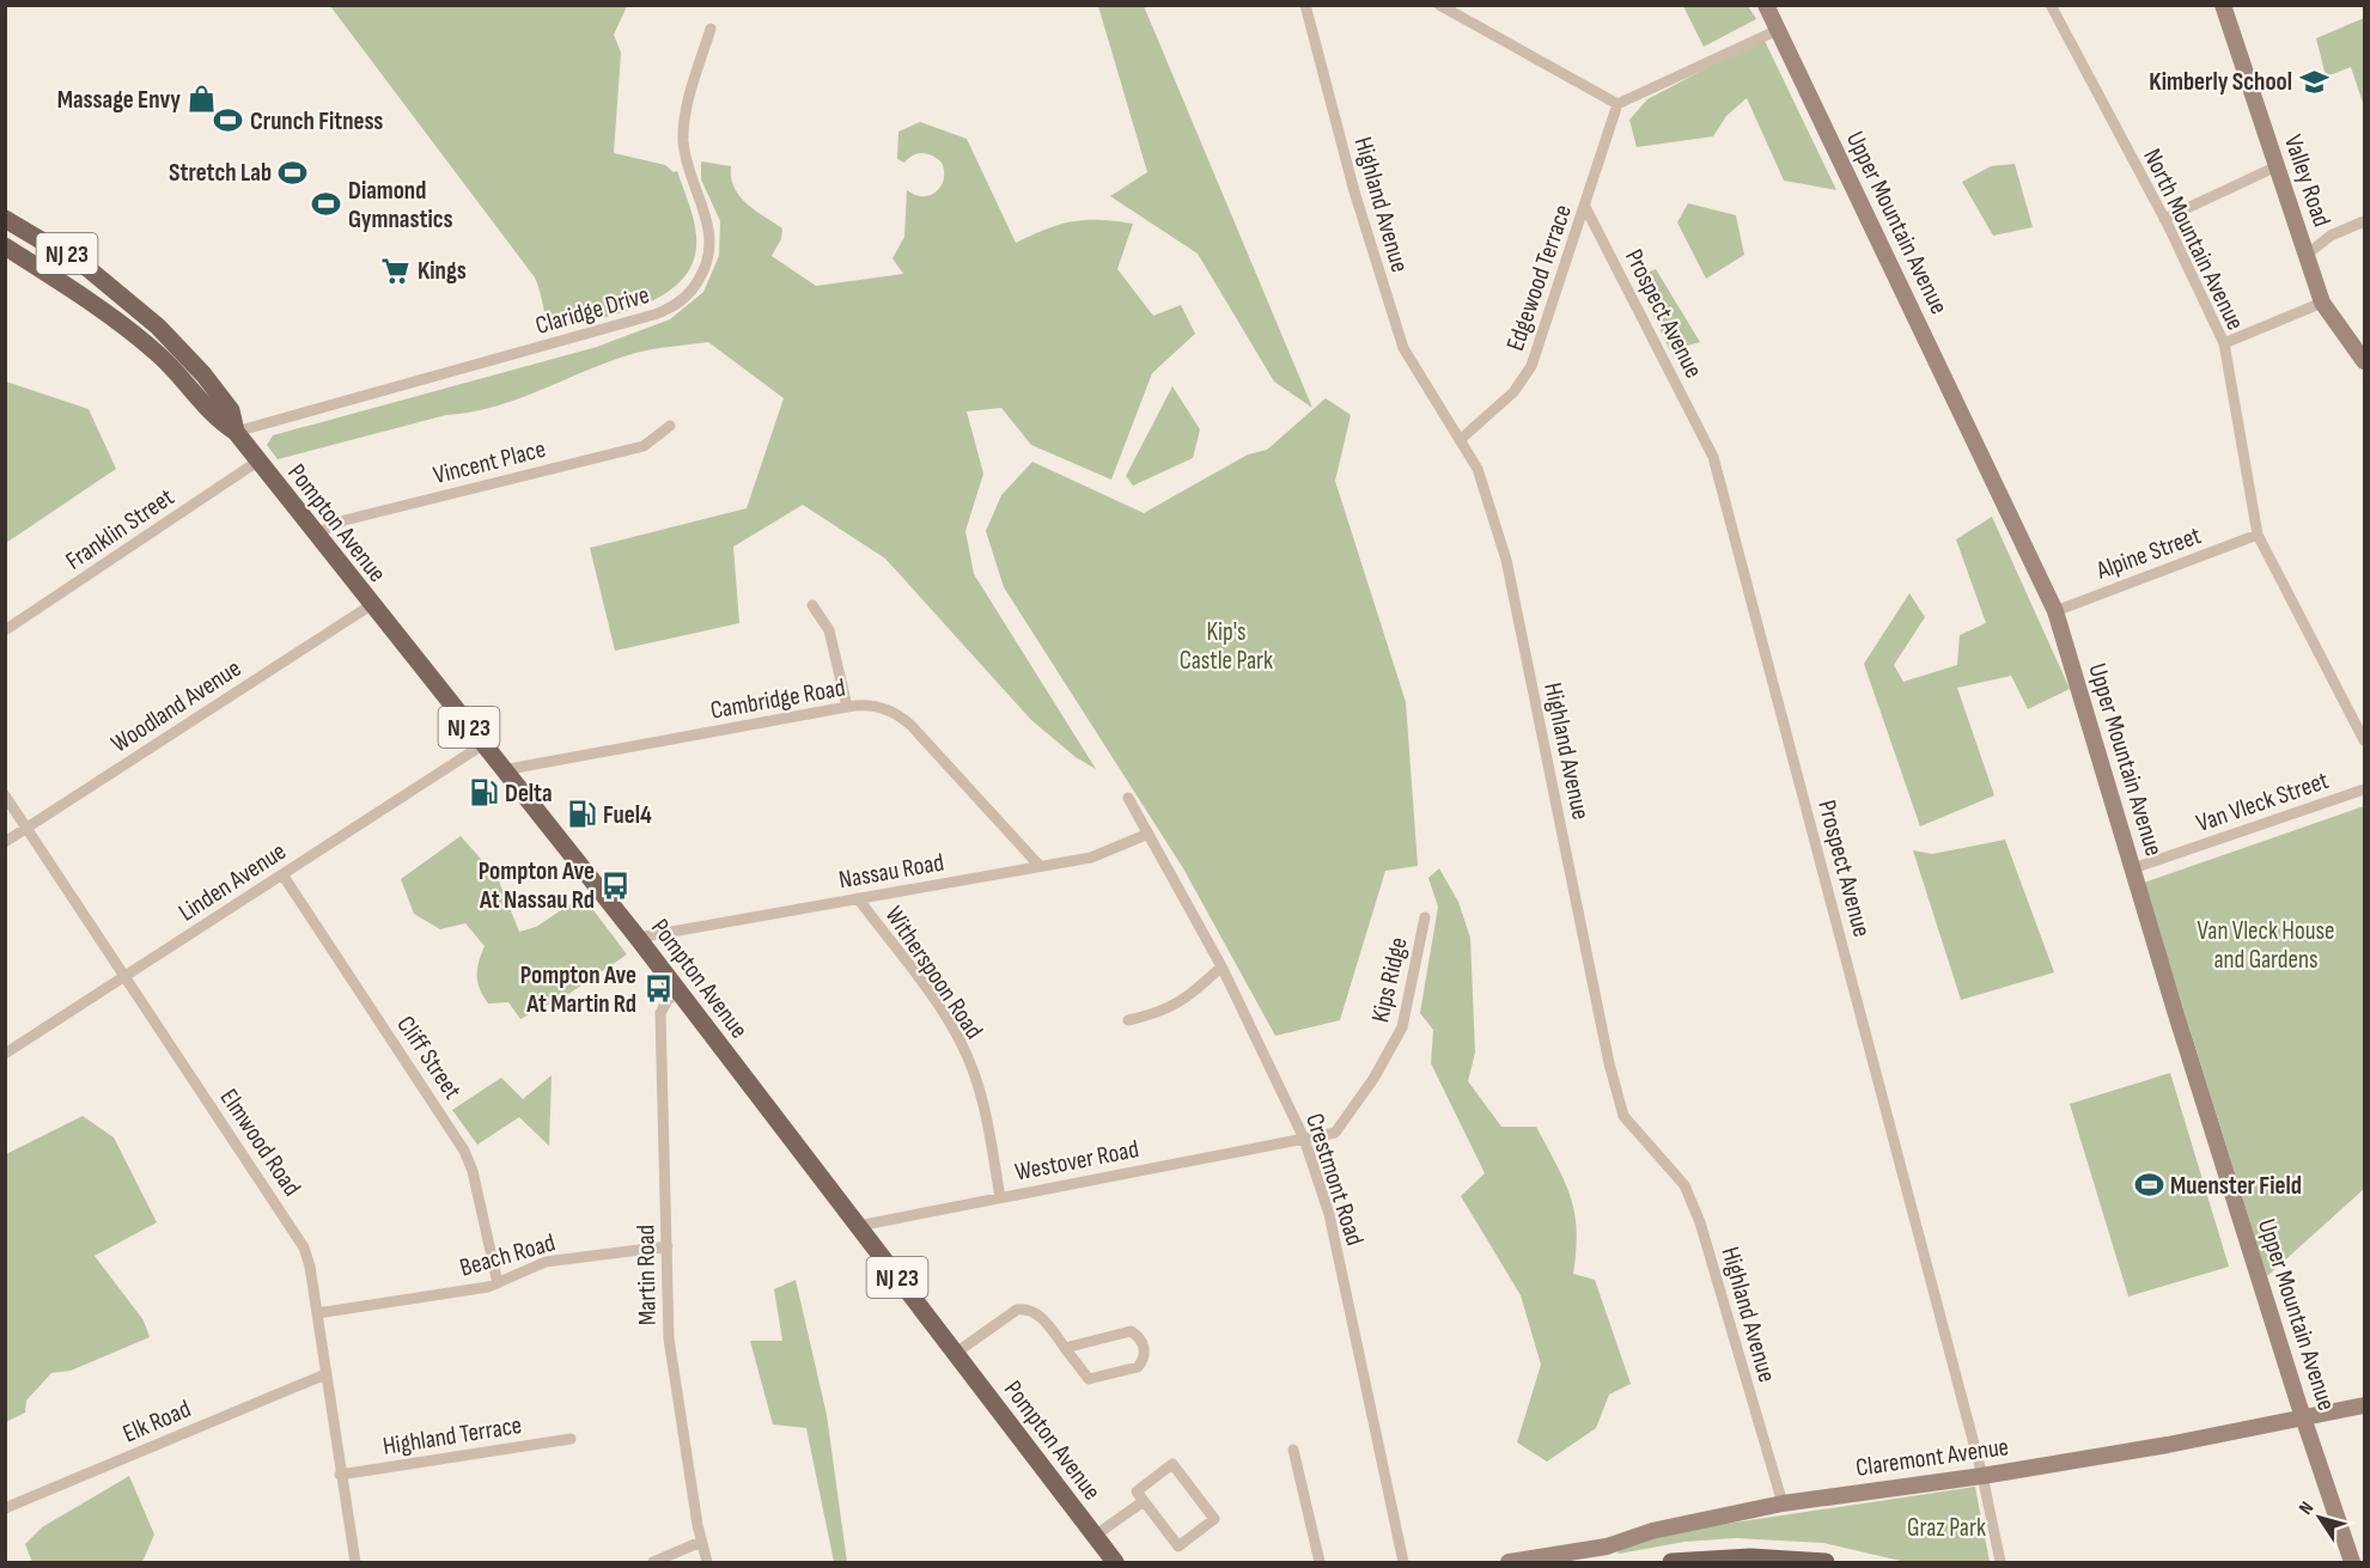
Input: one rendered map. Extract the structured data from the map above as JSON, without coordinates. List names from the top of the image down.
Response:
{
  "streets": {
    "main road": ["NJ 23", "Pompton Avenue"],
    "street": [
      "Valley Road",
      "Highland Avenue",
      "Upper Mountain Avenue",
      "North Mountain Avenue",
      "Edgewood Terrace",
      "Claridge Drive",
      "Prospect Avenue",
      "Vincent Place",
      "Franklin Street",
      "Alpine Street",
      "Cambridge Road",
      "Woodland Avenue",
      "Van Vleck Street",
      "Nassau Road",
      "Linden Avenue",
      "Witherspoon Road",
      "Kips Ridge",
      "Cliff Street",
      "Elmwood Road",
      "Westover Road",
      "Crestmont Road",
      "Beach Road",
      "Martin Road",
      "Elk Road",
      "Highland Terrace",
      "Claremont Avenue"
    ]
  },
  "crossings": [
    ["Highland Avenue", "Edgewood Terrace"],
    ["Highland Avenue", "Claremont Avenue"],
    ["Upper Mountain Avenue", "Alpine Street"],
    ["Upper Mountain Avenue", "Van Vleck Street"],
    ["Upper Mountain Avenue", "Claremont Avenue"],
    ["North Mountain Avenue", "Alpine Street"],
    ["Edgewood Terrace", "Prospect Avenue"],
    ["Claridge Drive", "Pompton Avenue"],
    ["Prospect Avenue", "Claremont Avenue"],
    ["Vincent Place", "Pompton Avenue"],
    ["Pompton Avenue", "Franklin Street"],
    ["Pompton Avenue", "Cambridge Road"],
    ["Pompton Avenue", "Woodland Avenue"],
    ["Pompton Avenue", "Nassau Road"],
    ["Pompton Avenue", "Linden Avenue"],
    ["Pompton Avenue", "Westover Road"],
    ["Pompton Avenue", "Martin Road"],
    ["Cambridge Road", "Nassau Road"],
    ["Woodland Avenue", "Elmwood Road"],
    ["Nassau Road", "Witherspoon Road"],
    ["Nassau Road", "Crestmont Road"],
    ["Linden Avenue", "Cliff Street"],
    ["Linden Avenue", "Elmwood Road"],
    ["Witherspoon Road", "Westover Road"],
    ["Kips Ridge", "Westover Road"],
    ["Kips Ridge", "Crestmont Road"],
    ["Cliff Street", "Beach Road"],
    ["Elmwood Road", "Beach Road"],
    ["Elmwood Road", "Elk Road"],
    ["Elmwood Road", "Highland Terrace"],
    ["Westover Road", "Crestmont Road"],
    ["Beach Road", "Martin Road"]
  ],
  "parks": ["Kip's Castle Park", "Van Vleck House and Gardens", "Graz Park"],
  "places": {
    "school or university": ["Kimberly School"],
    "shop": ["Massage Envy"],
    "sports": [
      "Crunch Fitness",
      "Stretch Lab",
      "Diamond Gymnastics",
      "Muenster Field"
    ],
    "supermarket": ["Kings"],
    "fuel station": ["Delta", "Fuel4"],
    "bus stop": ["Pompton Ave At Nassau Rd", "Pompton Ave At Martin Rd"]
  },
  "north": "top left"
}
